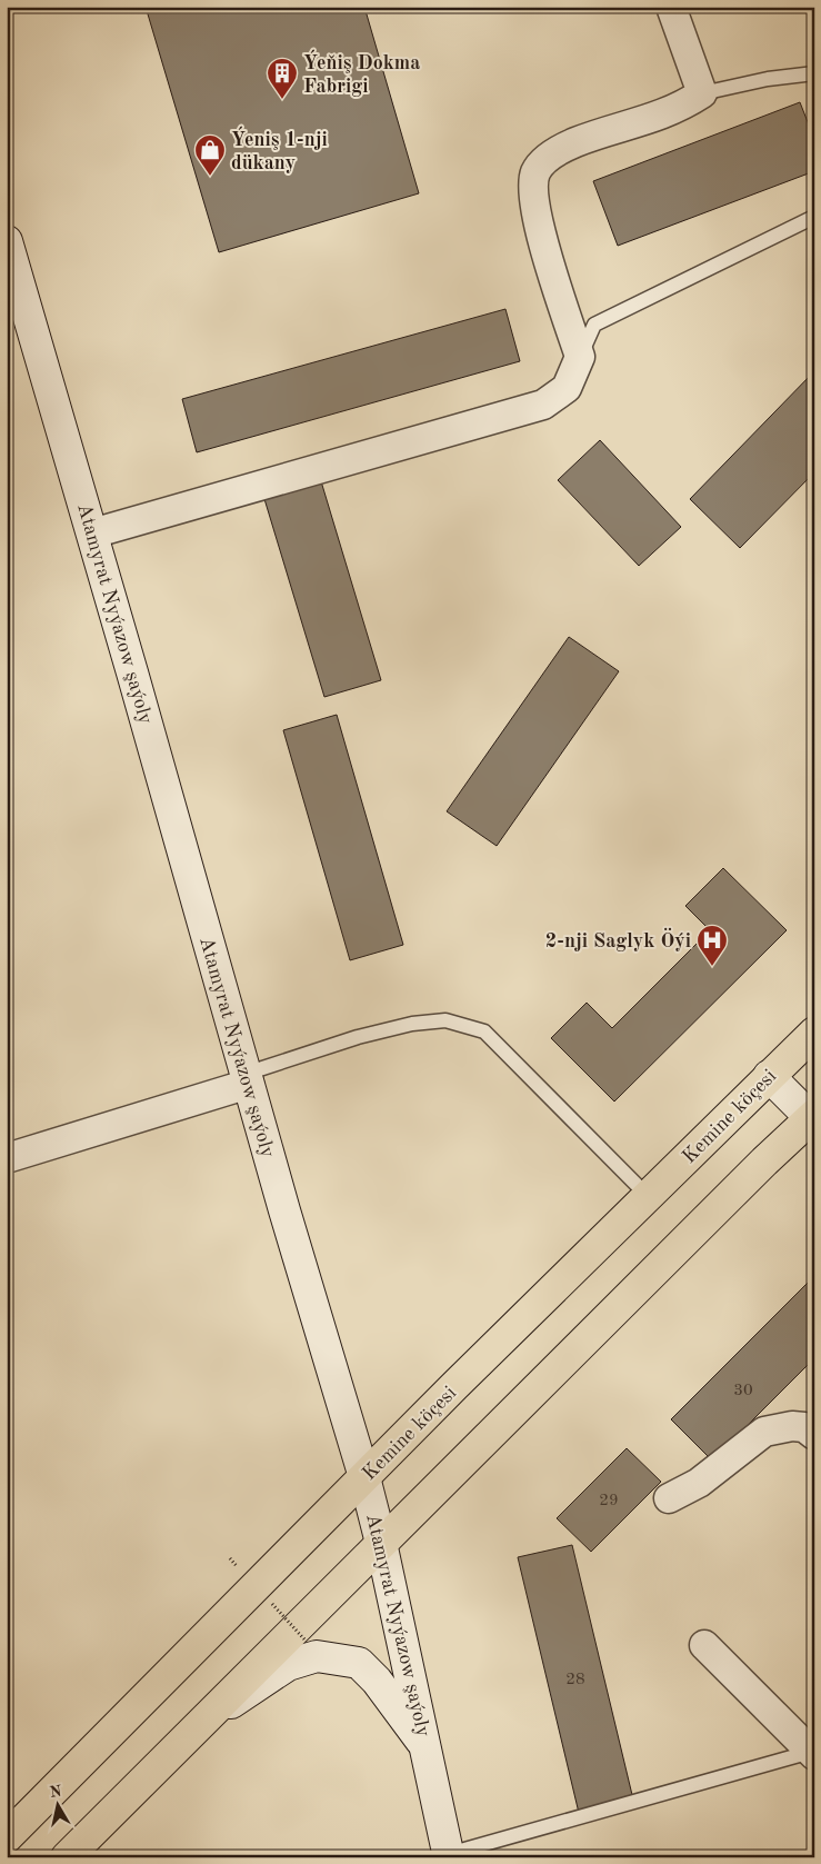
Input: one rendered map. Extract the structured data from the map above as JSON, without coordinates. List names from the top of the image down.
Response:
{
  "streets": {
    "main road": ["Kemine köçesi"],
    "street": ["Atamyrat Nyýazow şaýoly"]
  },
  "crossings": [
    ["Atamyrat Nyýazow şaýoly", "Kemine köçesi"]
  ],
  "places": {
    "building": ["Ýeňiş Dokma Fabrigi"],
    "shop": ["Ýeniş 1-nji dükany"],
    "hospital": ["2-nji Saglyk Öýi"]
  },
  "house_numbers": ["30", "29", "28"],
  "north": "top"
}
